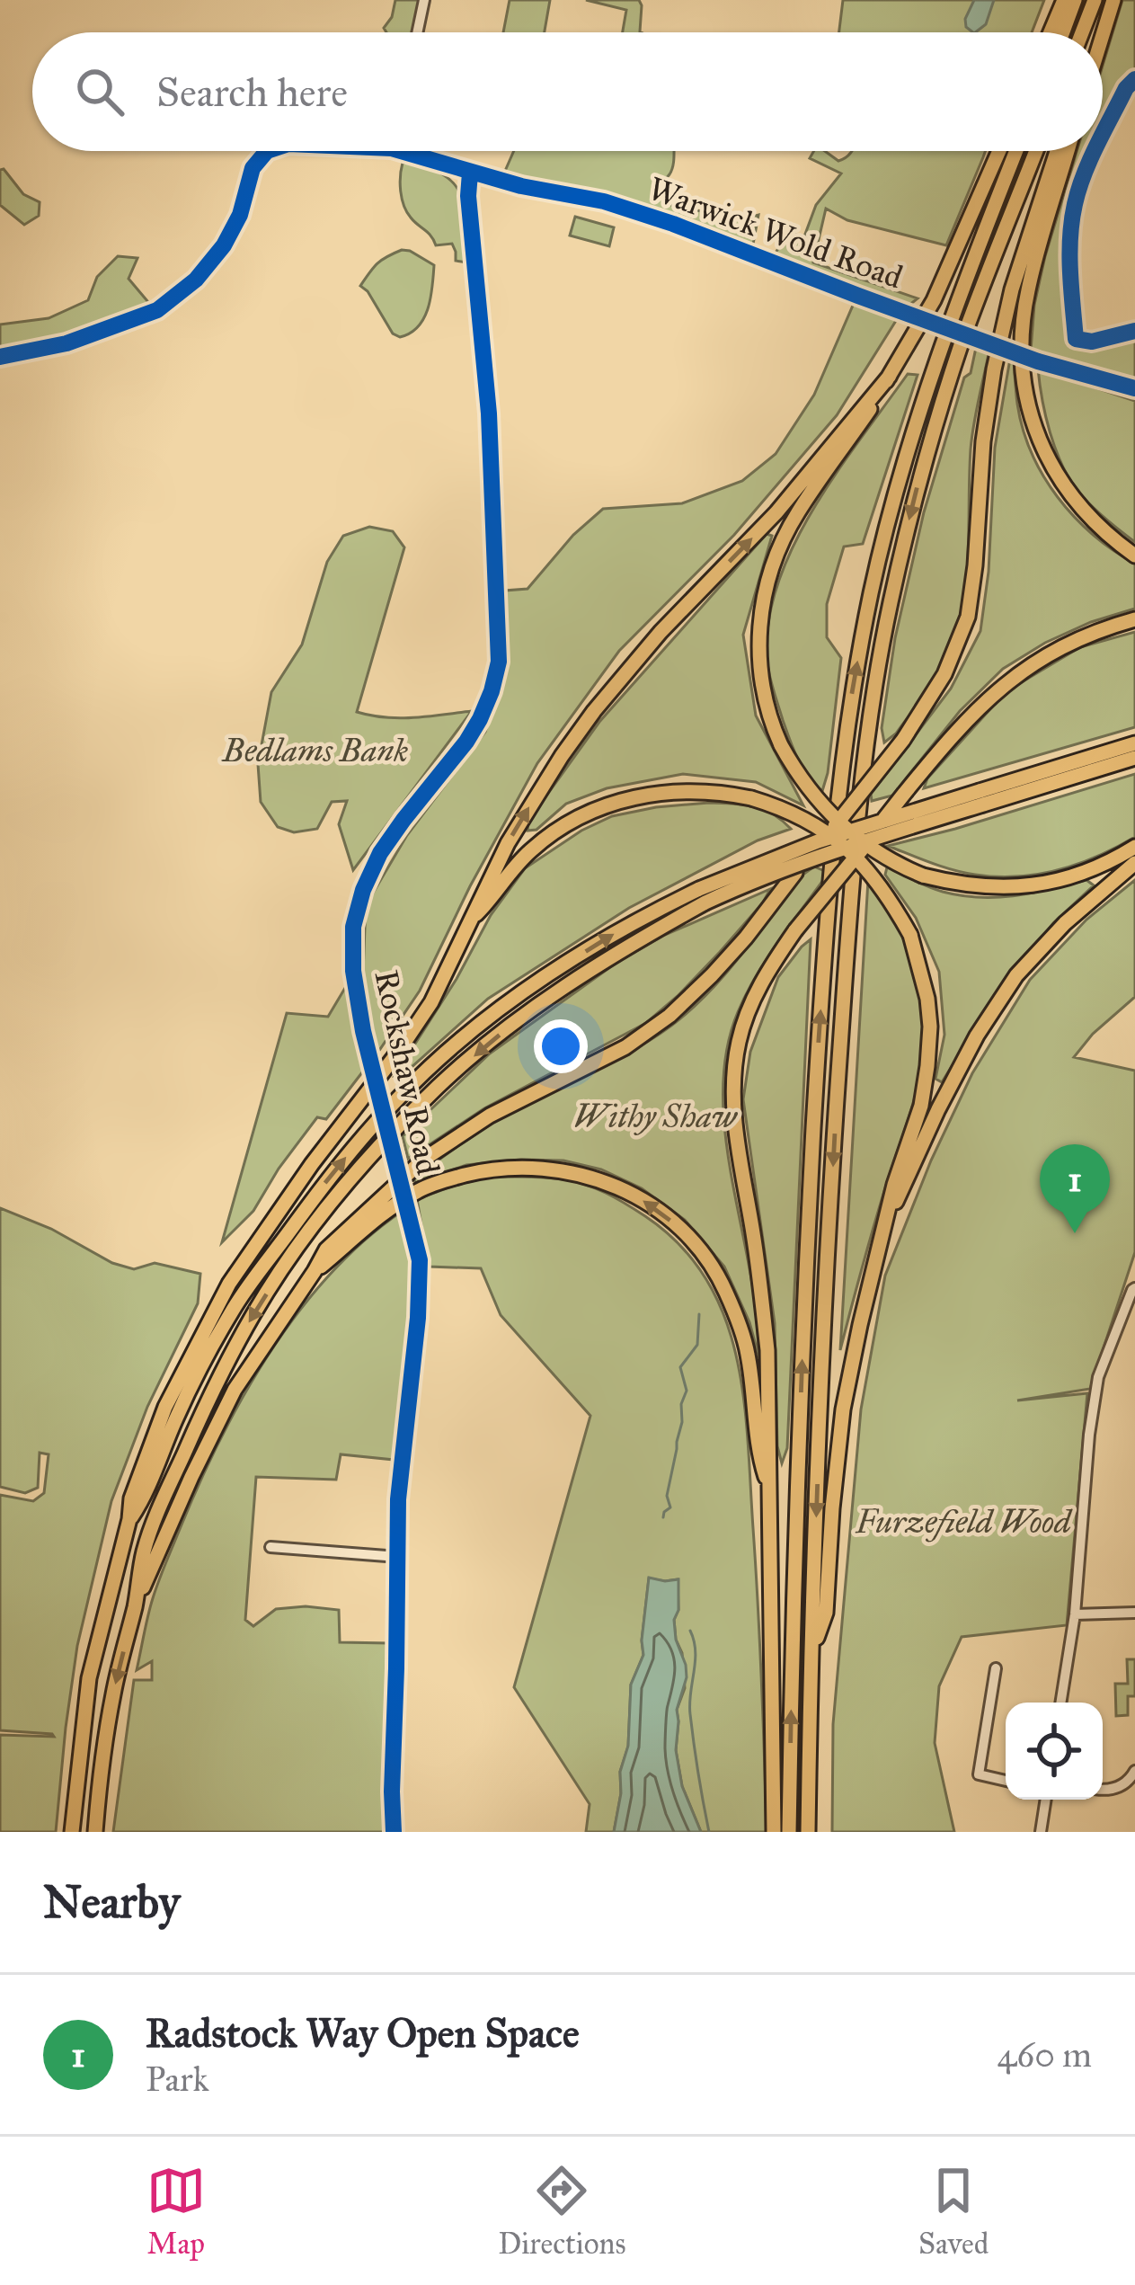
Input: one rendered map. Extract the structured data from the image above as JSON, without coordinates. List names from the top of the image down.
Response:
{
  "streets": {
    "street": ["Warwick Wold Road", "Rockshaw Road"]
  },
  "crossings": [
    ["Warwick Wold Road", "Rockshaw Road"]
  ],
  "parks": ["Bedlams Bank", "Withy Shaw", "Furzefield Wood"],
  "page": {
    "search": "Search here",
    "pins": "1",
    "heading": "Nearby",
    "list": [
      {
        "mark": "1",
        "name": "Radstock Way Open Space",
        "note": "Park",
        "value": "460 m"
      }
    ],
    "nav": ["Map", "Directions", "Saved"]
  }
}
